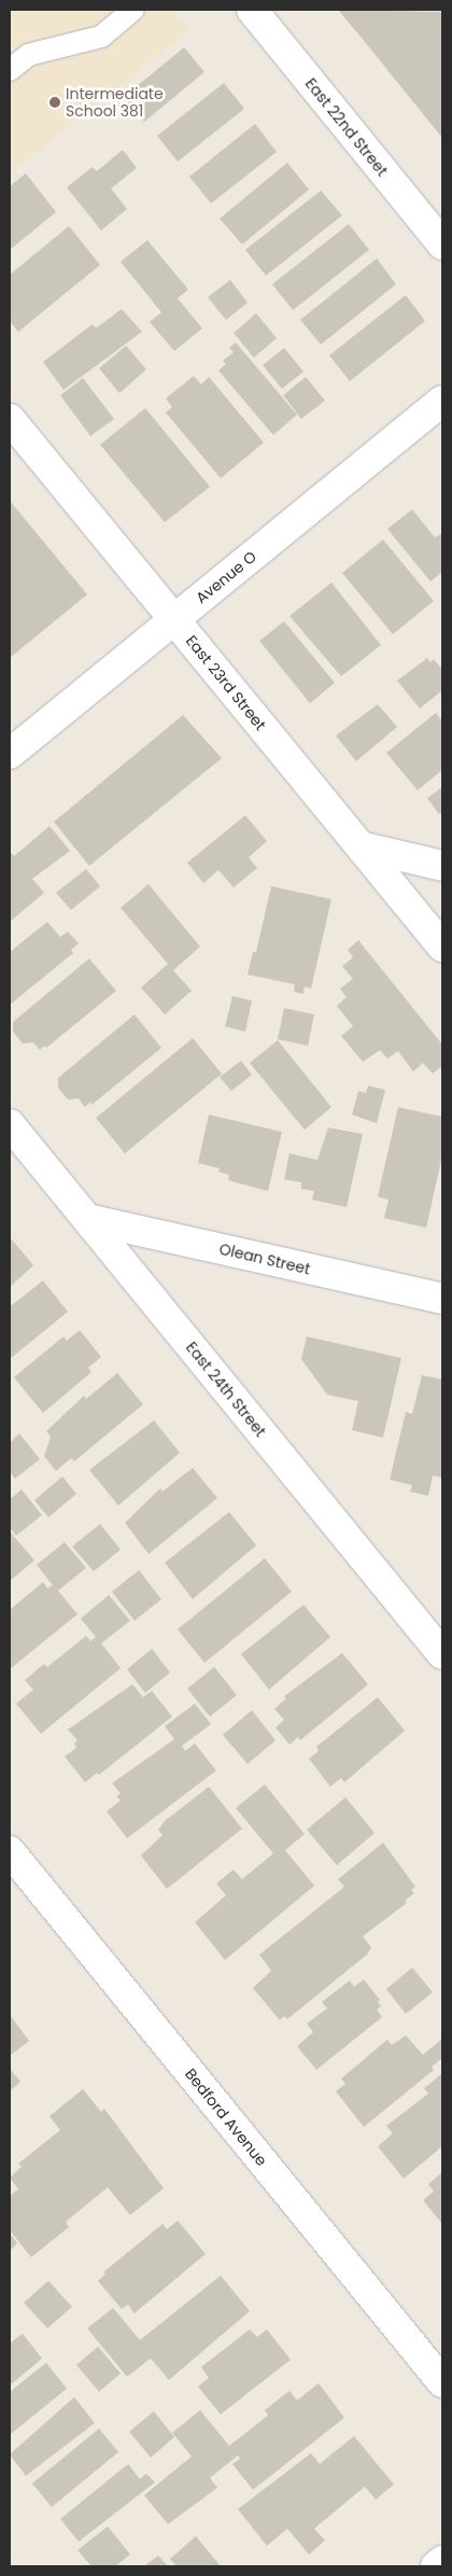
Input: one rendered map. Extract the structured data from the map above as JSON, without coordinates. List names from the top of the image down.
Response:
{
  "streets": {
    "street": [
      "East 22nd Street",
      "Avenue O",
      "East 23rd Street",
      "Olean Street",
      "East 24th Street",
      "Bedford Avenue"
    ]
  },
  "crossings": [
    ["Avenue O", "East 23rd Street"],
    ["Olean Street", "East 24th Street"]
  ],
  "places": ["Intermediate School 381"]
}
